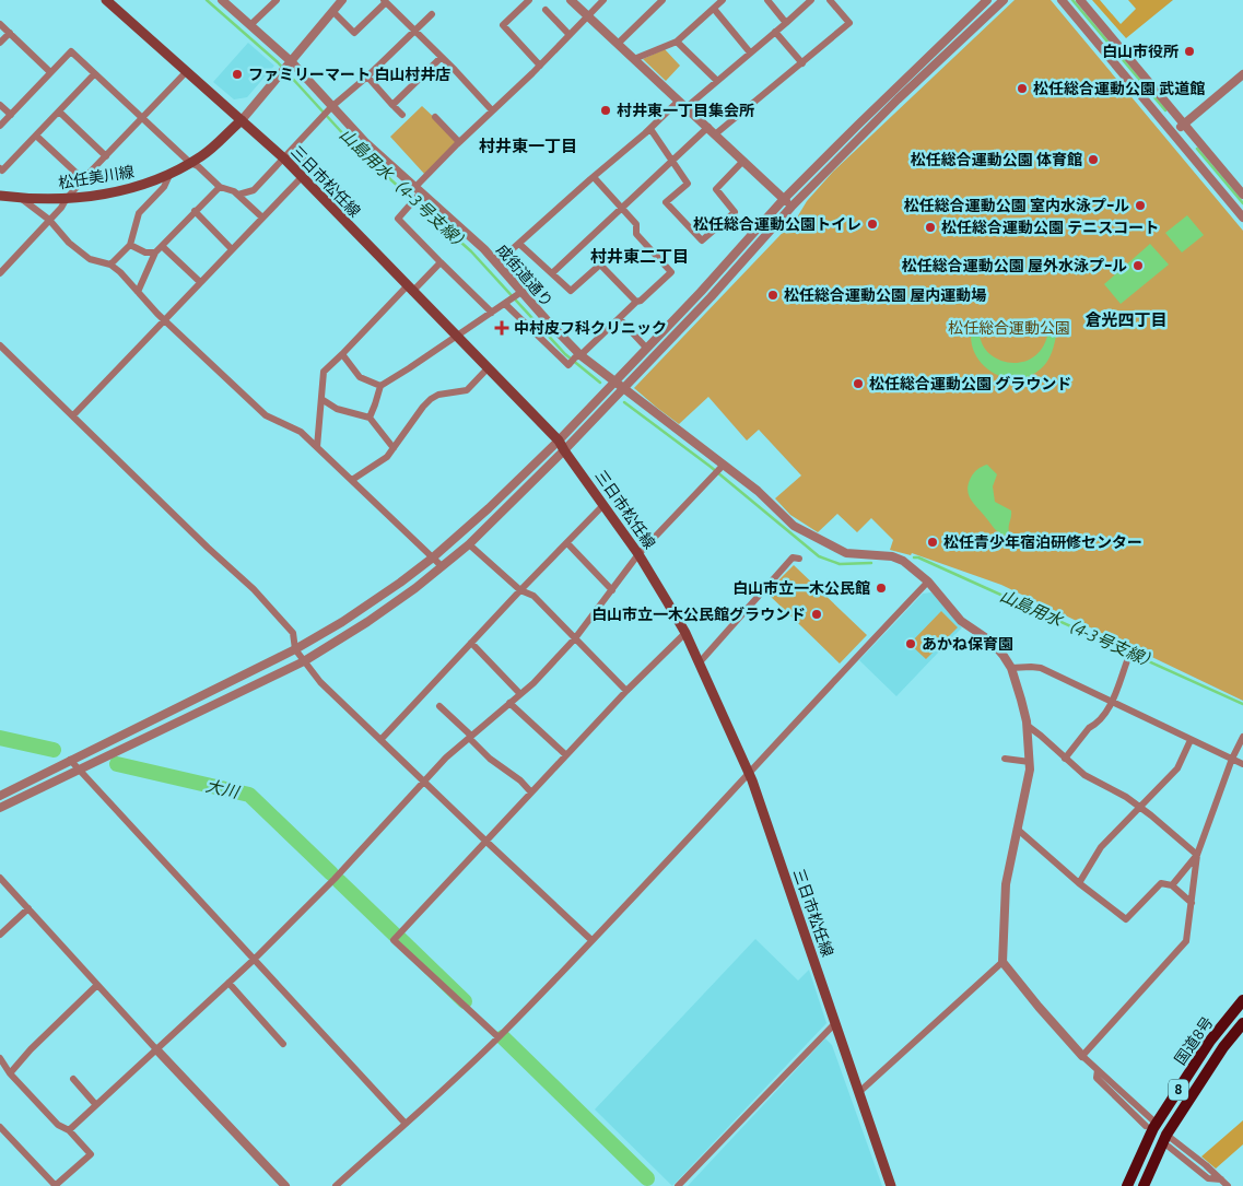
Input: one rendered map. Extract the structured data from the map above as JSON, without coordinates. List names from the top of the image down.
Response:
{
  "streets": {
    "highway": ["国道8号", "8"],
    "main road": ["松任美川線", "三日市松任線"],
    "street": ["成街道通り"]
  },
  "crossings": [
    ["松任美川線", "三日市松任線"]
  ],
  "districts": ["村井東一丁目", "村井東二丁目", "倉光四丁目"],
  "water": ["山島用水（4-3号支線）", "大川"],
  "parks": ["松任総合運動公園"],
  "places": {
    "other": [
      "白山市役所",
      "ファミリーマート 白山村井店",
      "松任総合運動公園 武道館",
      "村井東一丁目集会所",
      "松任総合運動公園 体育館",
      "松任総合運動公園 室内水泳プｰル",
      "松任総合運動公園トイレ",
      "松任総合運動公園 テニスコート",
      "松任総合運動公園 屋外水泳プｰル",
      "松任総合運動公園 屋内運動場",
      "松任総合運動公園 グラウンド",
      "松任青少年宿泊研修センター",
      "白山市立一木公民館",
      "白山市立一木公民館グラウンド",
      "あかね保育園"
    ],
    "health": ["中村皮フ科クリニック"]
  }
}
